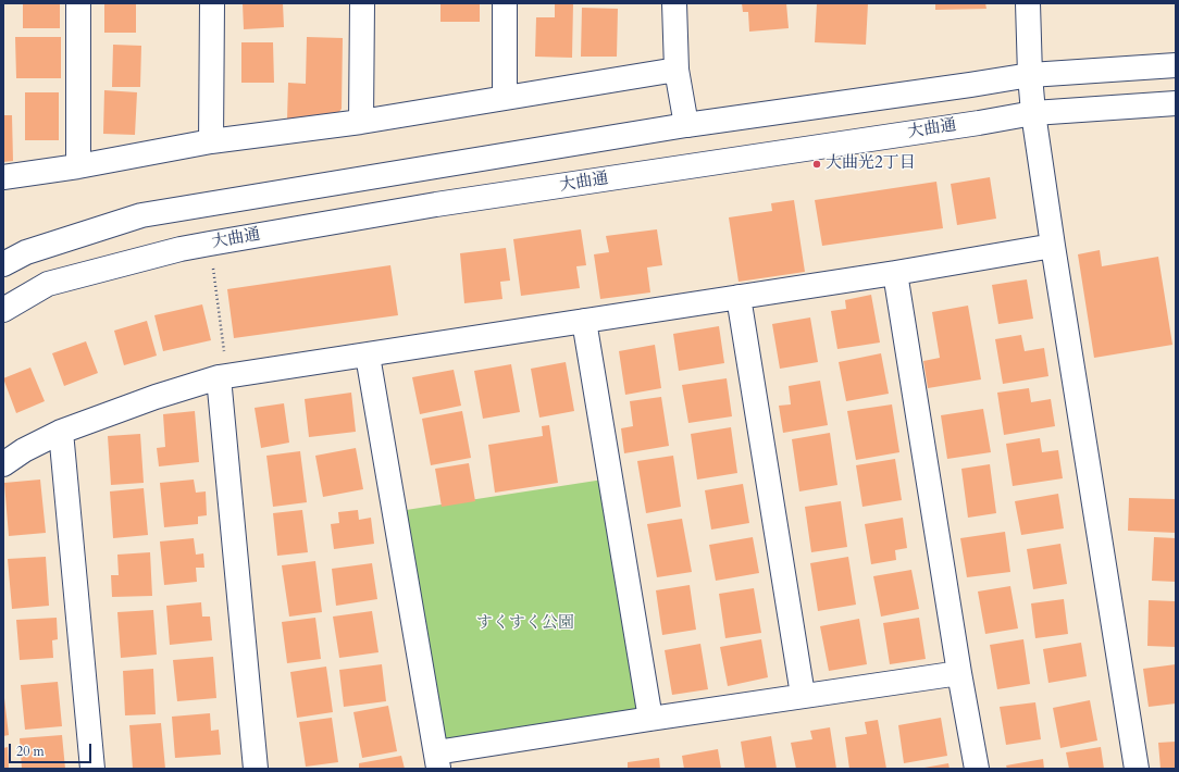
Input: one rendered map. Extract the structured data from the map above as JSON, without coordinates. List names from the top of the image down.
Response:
{
  "streets": {
    "street": ["大曲通"]
  },
  "parks": ["すくすく公園"],
  "places": ["大曲光2丁目"],
  "scale_bar": "20 m"
}
